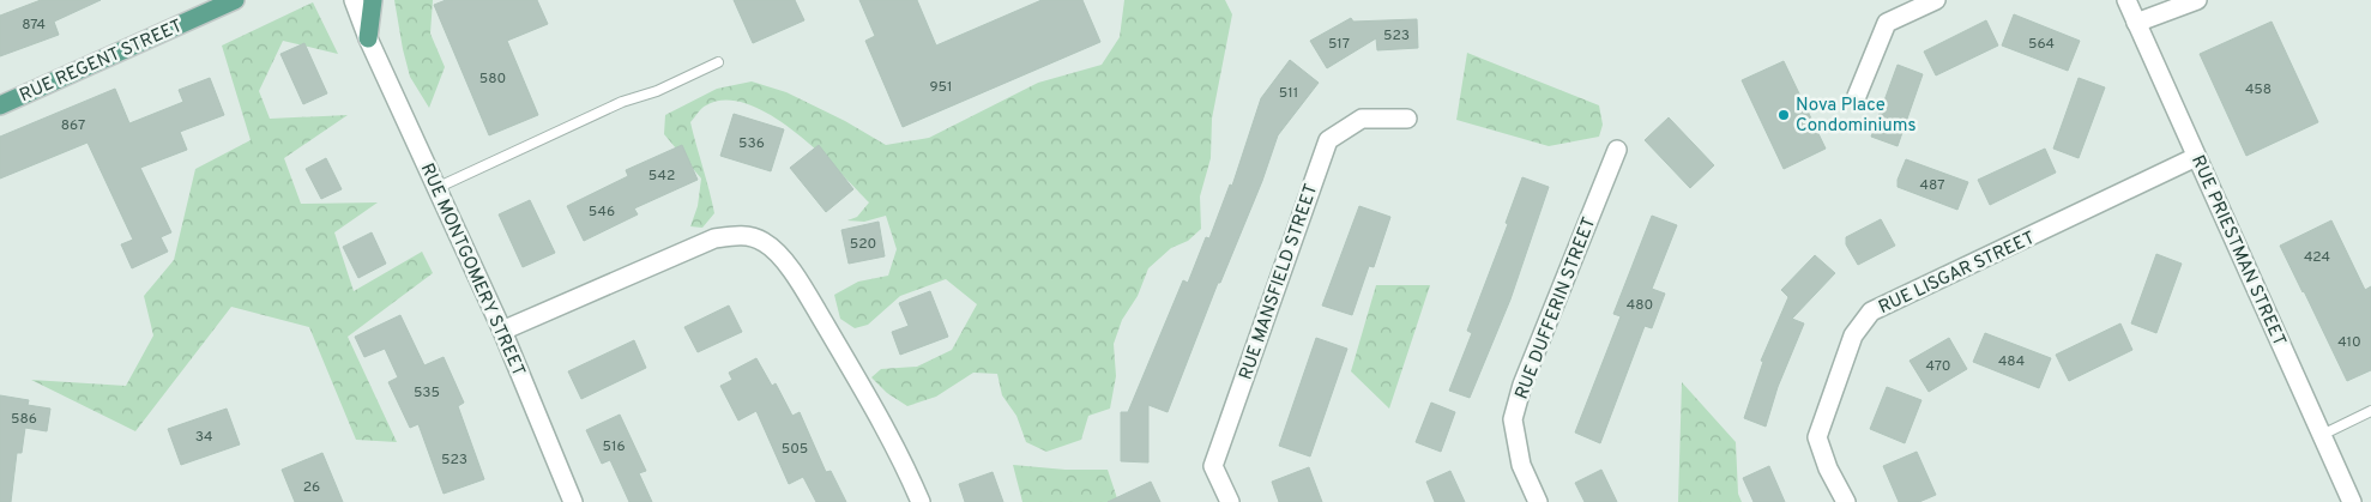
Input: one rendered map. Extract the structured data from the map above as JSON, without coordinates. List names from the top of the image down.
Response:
{
  "streets": {
    "main road": ["RUE REGENT STREET"],
    "street": [
      "RUE PRIESTMAN STREET",
      "RUE MONTGOMERY STREET",
      "RUE LISGAR STREET",
      "RUE MANSFIELD STREET",
      "RUE DUFFERIN STREET"
    ]
  },
  "crossings": [
    ["RUE PRIESTMAN STREET", "RUE LISGAR STREET"]
  ],
  "places": ["Nova Place Condominiums"],
  "house_numbers": [
    "874",
    "523",
    "517",
    "564",
    "580",
    "951",
    "458",
    "511",
    "867",
    "536",
    "542",
    "487",
    "546",
    "520",
    "424",
    "480",
    "410",
    "484",
    "470",
    "535",
    "586",
    "34",
    "516",
    "505",
    "523",
    "26"
  ]
}
